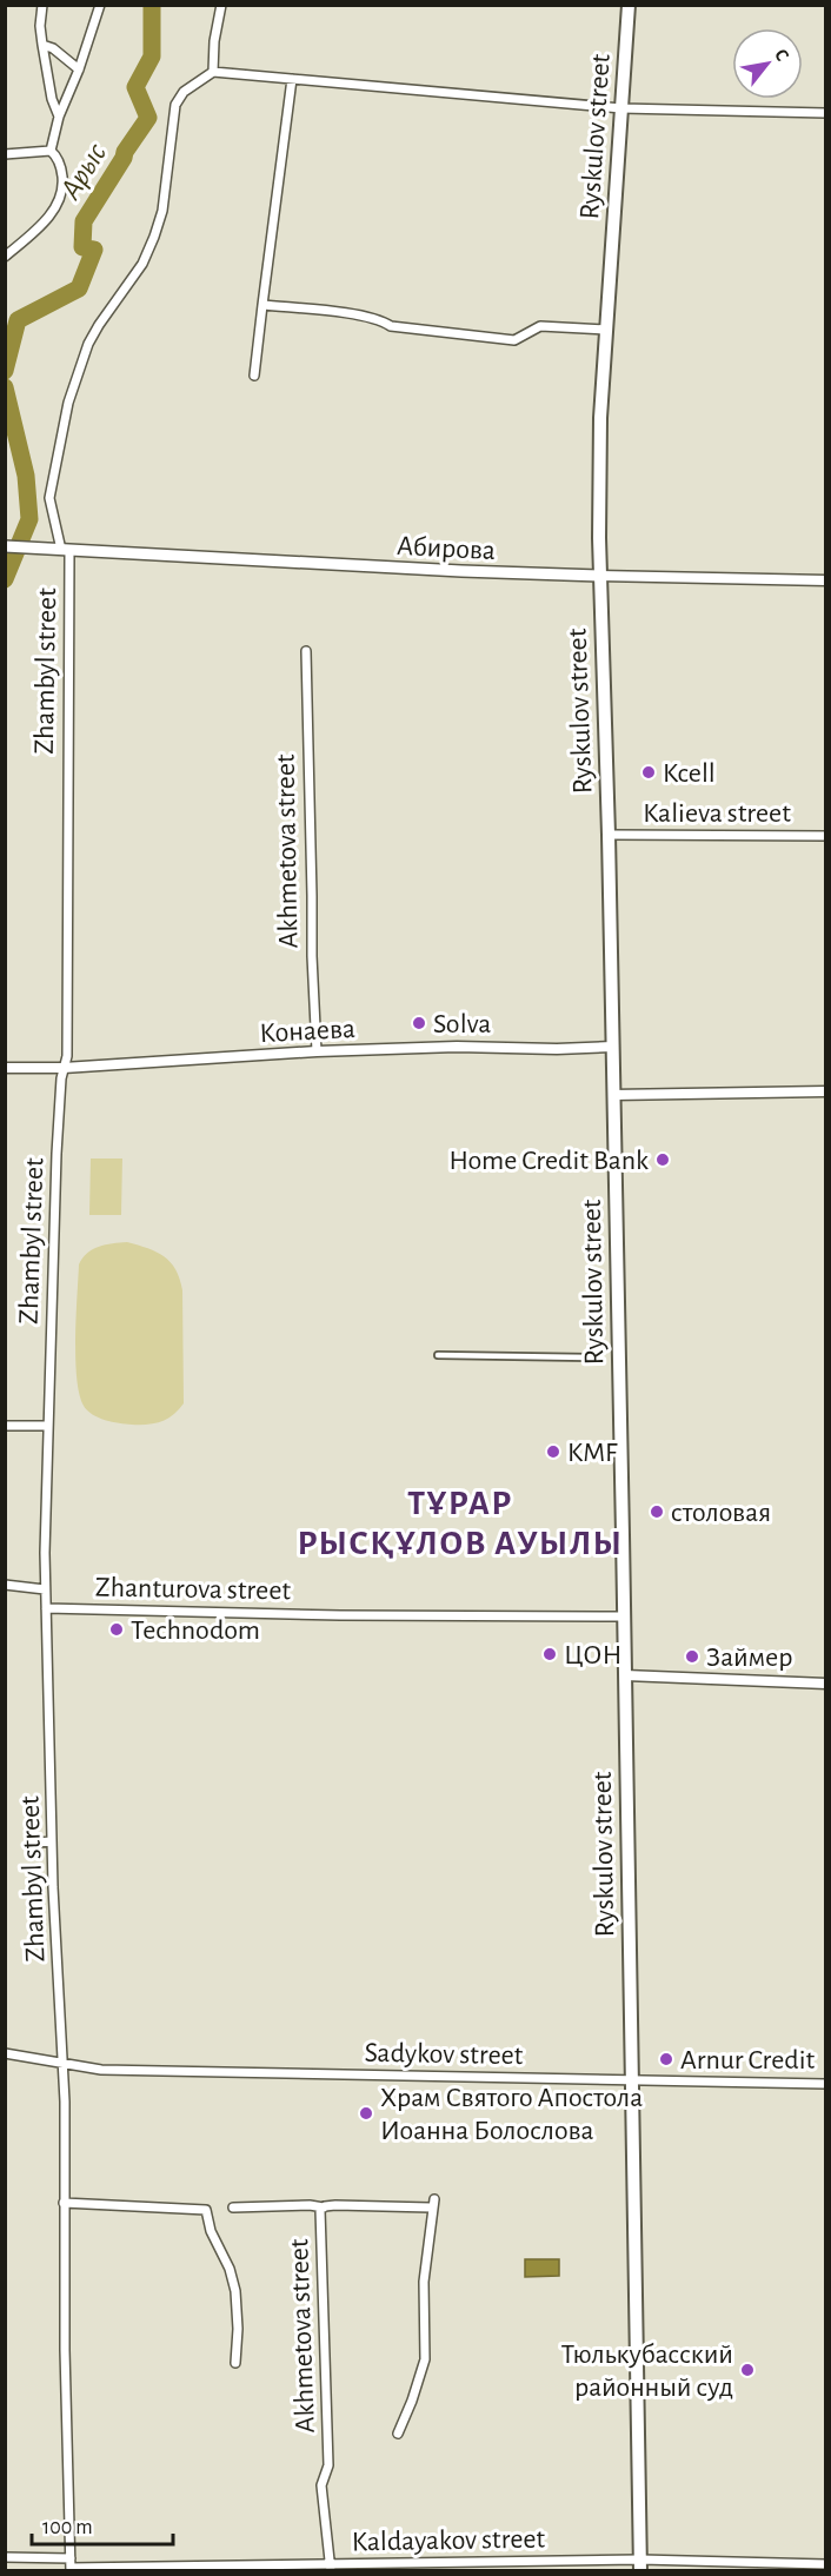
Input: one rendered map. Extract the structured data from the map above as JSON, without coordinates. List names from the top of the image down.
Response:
{
  "streets": {
    "main road": ["Ryskulov street", "Абирова"],
    "street": [
      "Zhambyl street",
      "Kalieva street",
      "Akhmetova street",
      "Конаева",
      "Zhanturova street",
      "Sadykov street",
      "Kaldayakov street"
    ]
  },
  "crossings": [
    ["Ryskulov street", "Абирова"],
    ["Ryskulov street", "Kalieva street"],
    ["Ryskulov street", "Конаева"],
    ["Ryskulov street", "Zhanturova street"],
    ["Ryskulov street", "Sadykov street"],
    ["Ryskulov street", "Kaldayakov street"],
    ["Абирова", "Zhambyl street"],
    ["Zhambyl street", "Конаева"],
    ["Zhambyl street", "Zhanturova street"],
    ["Zhambyl street", "Sadykov street"],
    ["Zhambyl street", "Kaldayakov street"],
    ["Akhmetova street", "Конаева"],
    ["Akhmetova street", "Kaldayakov street"]
  ],
  "districts": ["ТҰРАР РЫСҚҰЛОВ АУЫЛЫ"],
  "water": ["Арыс"],
  "places": [
    "Kcell",
    "Solva",
    "Home Credit Bank",
    "KMF",
    "столовая",
    "Technodom",
    "ЦОН",
    "Займер",
    "Arnur Credit",
    "Храм Святого Апостола Иоанна Болослова",
    "Тюлькубасский районный суд"
  ],
  "scale_bar": "100 m",
  "north": "top right"
}
